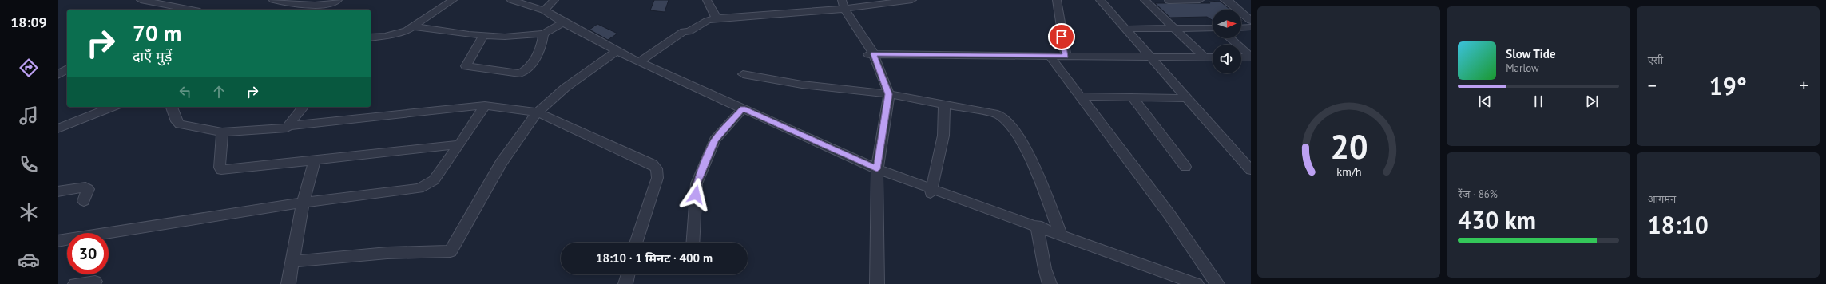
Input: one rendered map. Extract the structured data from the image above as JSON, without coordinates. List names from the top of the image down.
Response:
{
  "north": "right",
  "page": {
    "tabs": "18:09",
    "tile": [
      "एसी",
      ["रेंज · 86%", "430 km"],
      ["आगमन", "18:10"]
    ],
    "turn": ["70 m", "दाएँ मुड़ें"],
    "song": ["Slow Tide", "Marlow"],
    "heat": ["−", "19°", "+"],
    "limit": "30",
    "trip": "18:10 · 1 मिनट · 400 m",
    "gauge": ["20", "km/h"]
  }
}
